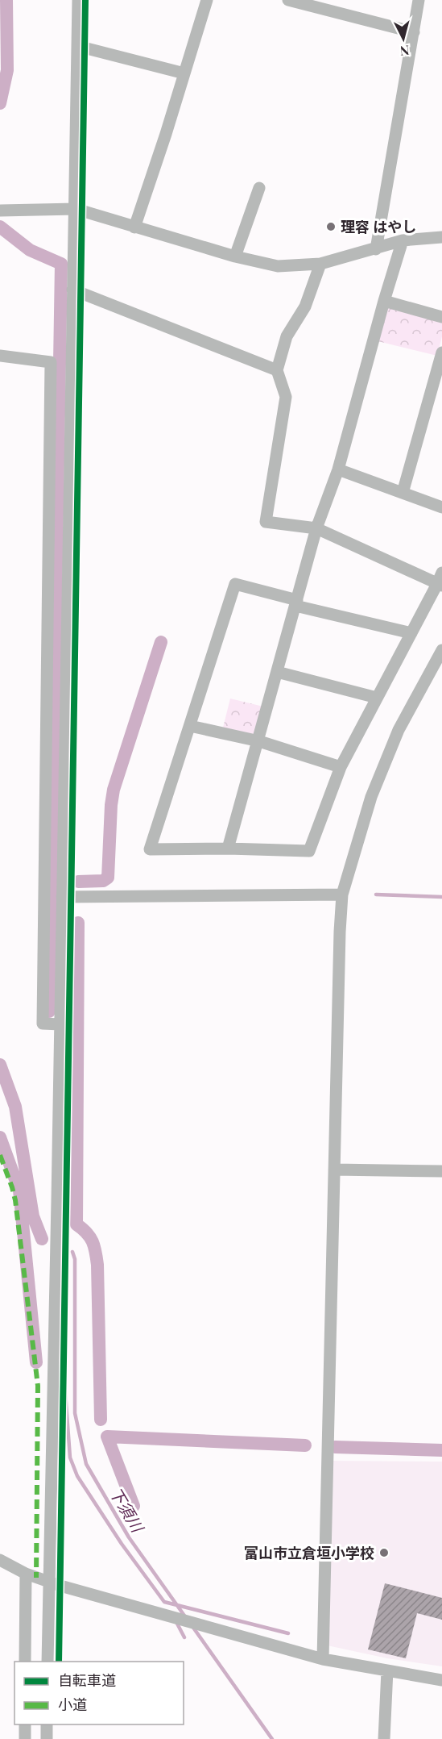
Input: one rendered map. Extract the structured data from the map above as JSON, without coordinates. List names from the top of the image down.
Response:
{
  "water": ["下須川"],
  "places": ["理容 はやし", "富山市立倉垣小学校"],
  "legend": ["自転車道", "小道"],
  "north": "bottom"
}
